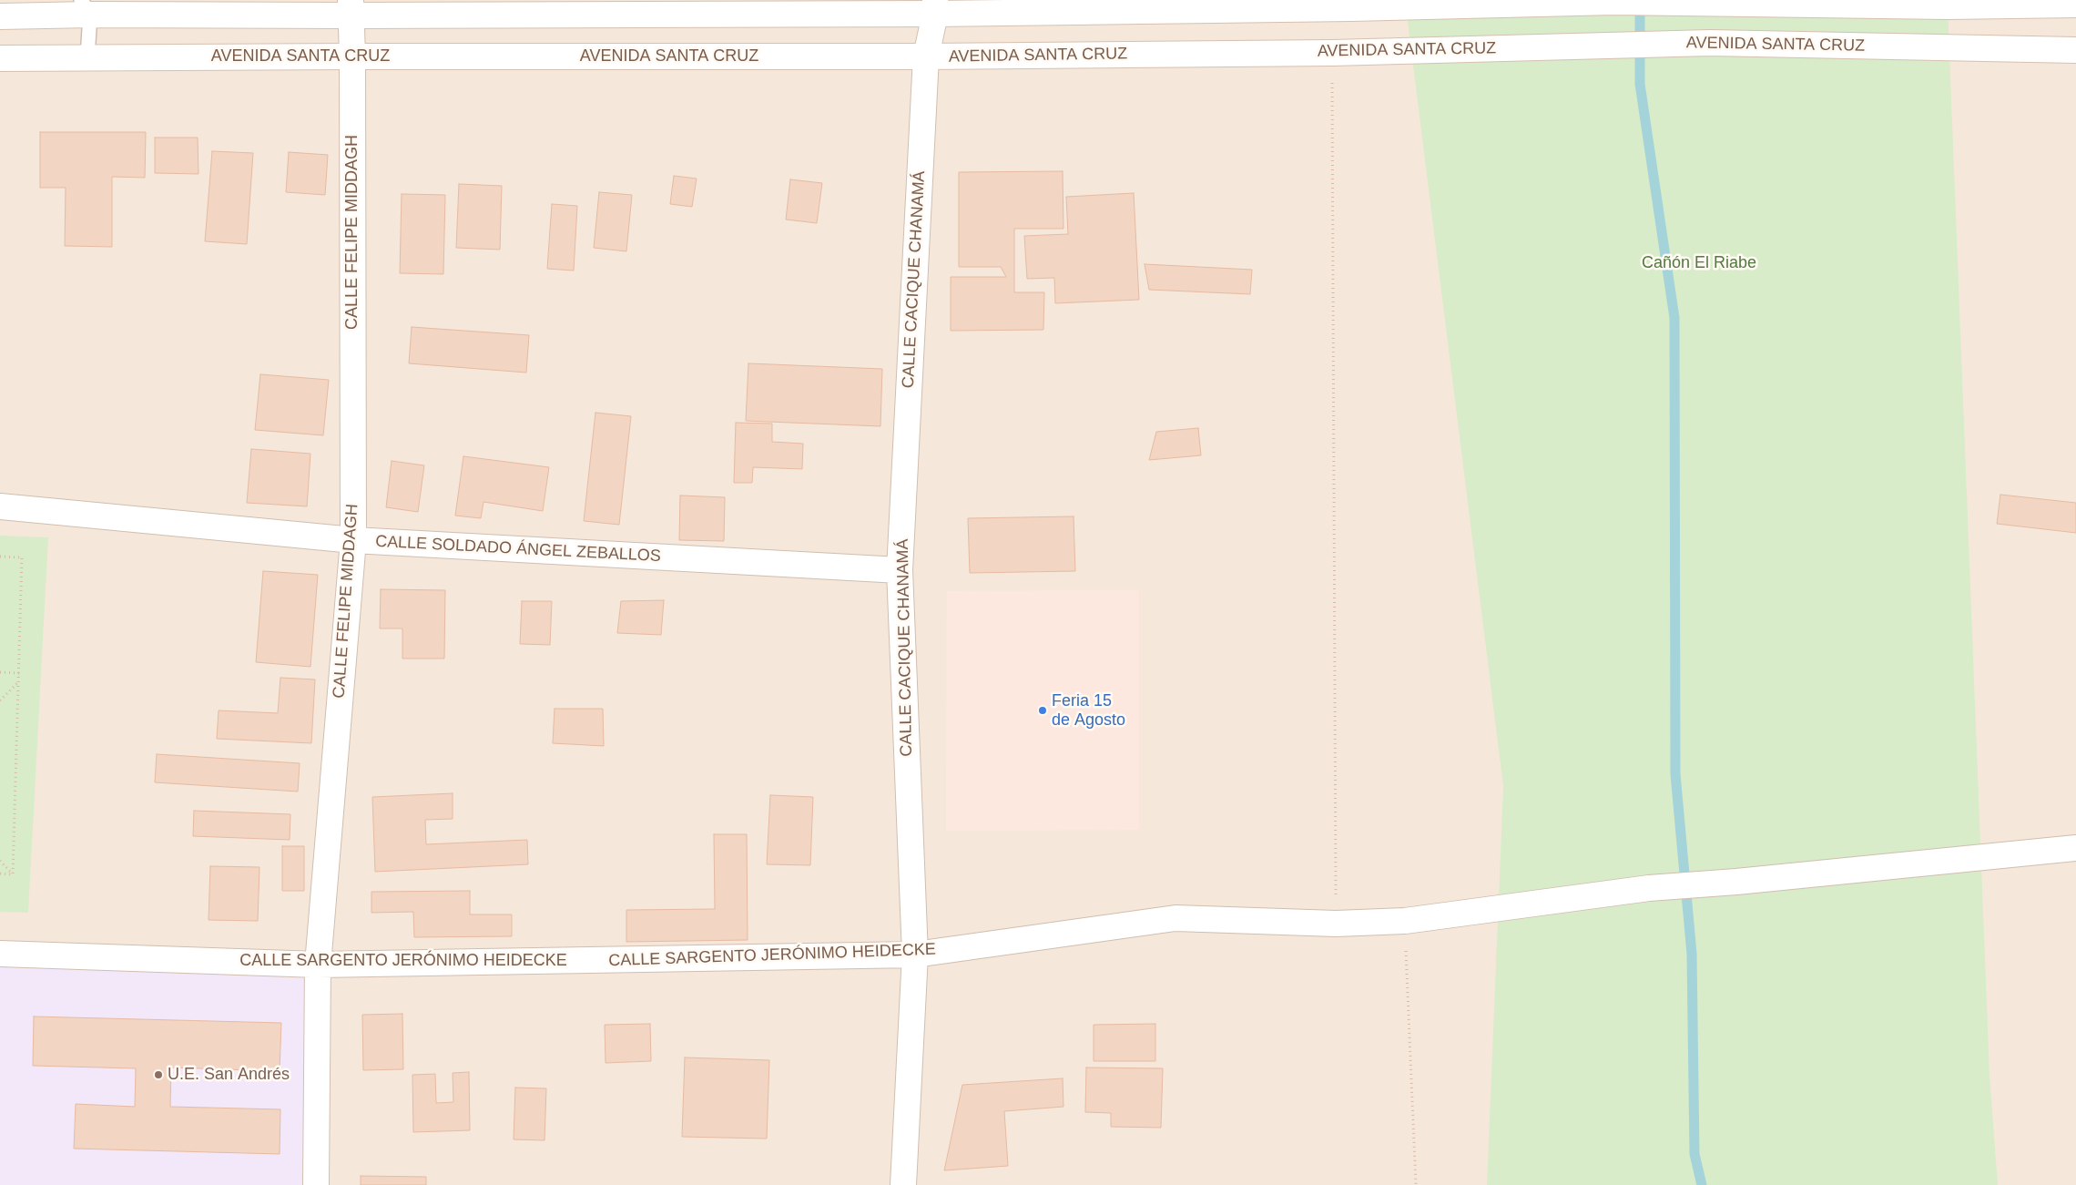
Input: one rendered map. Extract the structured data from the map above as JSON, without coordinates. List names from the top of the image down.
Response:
{
  "streets": {
    "street": [
      "AVENIDA SANTA CRUZ",
      "CALLE FELIPE MIDDAGH",
      "CALLE CACIQUE CHANAMÁ",
      "CALLE SOLDADO ÁNGEL ZEBALLOS",
      "CALLE SARGENTO JERÓNIMO HEIDECKE"
    ]
  },
  "crossings": [
    ["AVENIDA SANTA CRUZ", "CALLE FELIPE MIDDAGH"],
    ["AVENIDA SANTA CRUZ", "CALLE CACIQUE CHANAMÁ"],
    ["CALLE FELIPE MIDDAGH", "CALLE SOLDADO ÁNGEL ZEBALLOS"],
    ["CALLE FELIPE MIDDAGH", "CALLE SARGENTO JERÓNIMO HEIDECKE"],
    ["CALLE CACIQUE CHANAMÁ", "CALLE SOLDADO ÁNGEL ZEBALLOS"],
    ["CALLE CACIQUE CHANAMÁ", "CALLE SARGENTO JERÓNIMO HEIDECKE"]
  ],
  "parks": ["Cañón El Riabe"],
  "places": ["Feria 15 de Agosto", "U.E. San Andrés"]
}
